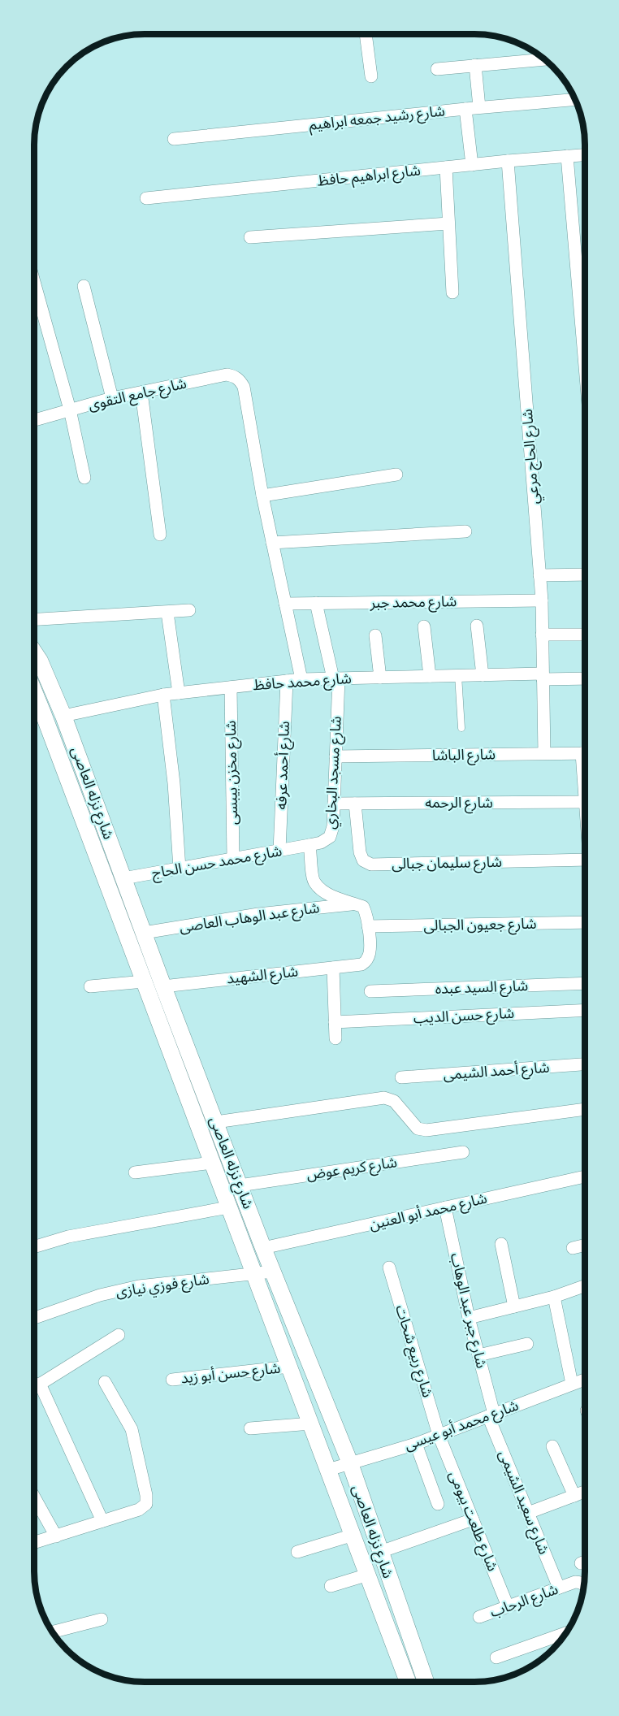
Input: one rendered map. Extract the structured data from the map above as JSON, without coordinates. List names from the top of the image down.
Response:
{
  "streets": {
    "street": [
      "شارع رشيد جمعه ابراهيم",
      "شارع ابراهيم حافظ",
      "شارع جامع التقوى",
      "شارع الحاج مرعي",
      "شارع محمد جبر",
      "شارع محمد حافظ",
      "شارع الباشا",
      "شارع أحمد عرفه",
      "شارع مخزن بيبسى",
      "شارع مسجد البخاري",
      "شارع نزله العاصى",
      "شارع الرحمه",
      "شارع محمد حسن الحاج",
      "شارع سليمان جبالى",
      "شارع عبد الوهاب العاصى",
      "شارع جعيون الجبالى",
      "شارع الشهيد",
      "شارع السيد عبده",
      "شارع حسن الديب",
      "شارع أحمد الشيمى",
      "شارع كريم عوض",
      "شارع محمد أبو العنين",
      "شارع فوزي نيازى",
      "شارع جبر عبد الوهاب",
      "شارع ربيع شحات",
      "شارع حسن أبو زيد",
      "شارع محمد أبو عيسى",
      "شارع سعيد الشيمى",
      "شارع طلعت بيومى",
      "شارع الرحاب"
    ]
  },
  "crossings": [
    ["شارع ابراهيم حافظ", "شارع الحاج مرعي"],
    ["شارع الحاج مرعي", "شارع محمد جبر"],
    ["شارع الحاج مرعي", "شارع محمد حافظ"],
    ["شارع الحاج مرعي", "شارع الباشا"],
    ["شارع محمد جبر", "شارع مسجد البخاري"],
    ["شارع محمد حافظ", "شارع أحمد عرفه"],
    ["شارع محمد حافظ", "شارع مخزن بيبسى"],
    ["شارع محمد حافظ", "شارع مسجد البخاري"],
    ["شارع محمد حافظ", "شارع نزله العاصى"],
    ["شارع الباشا", "شارع مسجد البخاري"],
    ["شارع أحمد عرفه", "شارع محمد حسن الحاج"],
    ["شارع مخزن بيبسى", "شارع محمد حسن الحاج"],
    ["شارع مسجد البخاري", "شارع الرحمه"],
    ["شارع مسجد البخاري", "شارع محمد حسن الحاج"],
    ["شارع مسجد البخاري", "شارع عبد الوهاب العاصى"],
    ["شارع نزله العاصى", "شارع محمد حسن الحاج"],
    ["شارع نزله العاصى", "شارع عبد الوهاب العاصى"],
    ["شارع نزله العاصى", "شارع الشهيد"],
    ["شارع نزله العاصى", "شارع كريم عوض"],
    ["شارع نزله العاصى", "شارع محمد أبو العنين"],
    ["شارع نزله العاصى", "شارع فوزي نيازى"],
    ["شارع نزله العاصى", "شارع حسن أبو زيد"],
    ["شارع نزله العاصى", "شارع محمد أبو عيسى"],
    ["شارع الرحمه", "شارع سليمان جبالى"],
    ["شارع جعيون الجبالى", "شارع الشهيد"],
    ["شارع محمد أبو العنين", "شارع جبر عبد الوهاب"],
    ["شارع جبر عبد الوهاب", "شارع محمد أبو عيسى"],
    ["شارع جبر عبد الوهاب", "شارع سعيد الشيمى"],
    ["شارع ربيع شحات", "شارع محمد أبو عيسى"],
    ["شارع ربيع شحات", "شارع طلعت بيومى"],
    ["شارع محمد أبو عيسى", "شارع سعيد الشيمى"],
    ["شارع محمد أبو عيسى", "شارع طلعت بيومى"],
    ["شارع سعيد الشيمى", "شارع الرحاب"],
    ["شارع طلعت بيومى", "شارع الرحاب"]
  ]
}
